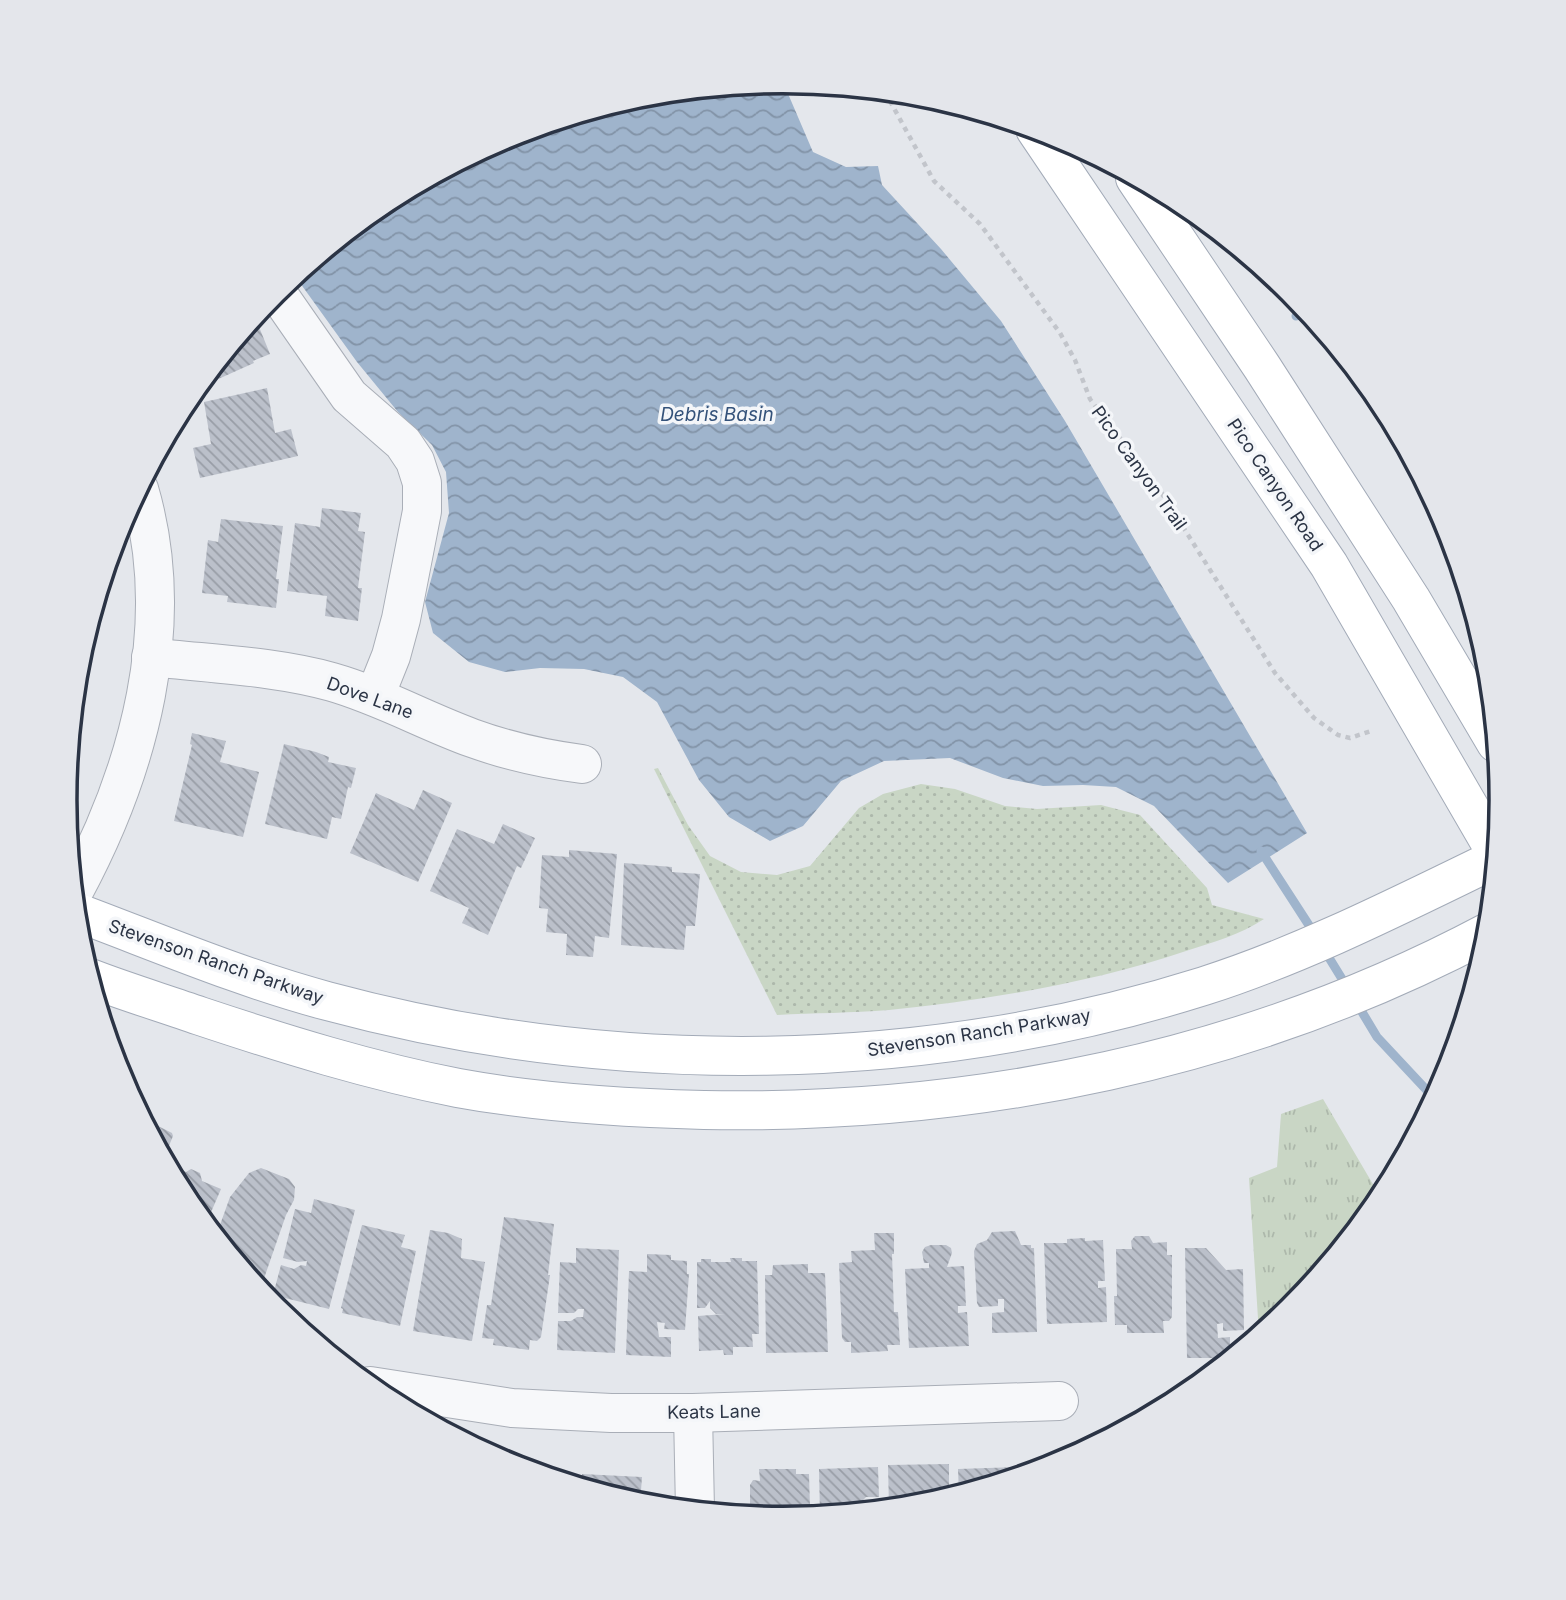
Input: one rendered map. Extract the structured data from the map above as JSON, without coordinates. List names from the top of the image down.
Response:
{
  "streets": {
    "main road": ["Pico Canyon Road", "Stevenson Ranch Parkway"],
    "street": ["Dove Lane", "Keats Lane"],
    "path": ["Pico Canyon Trail"]
  },
  "water": ["Debris Basin"]
}
